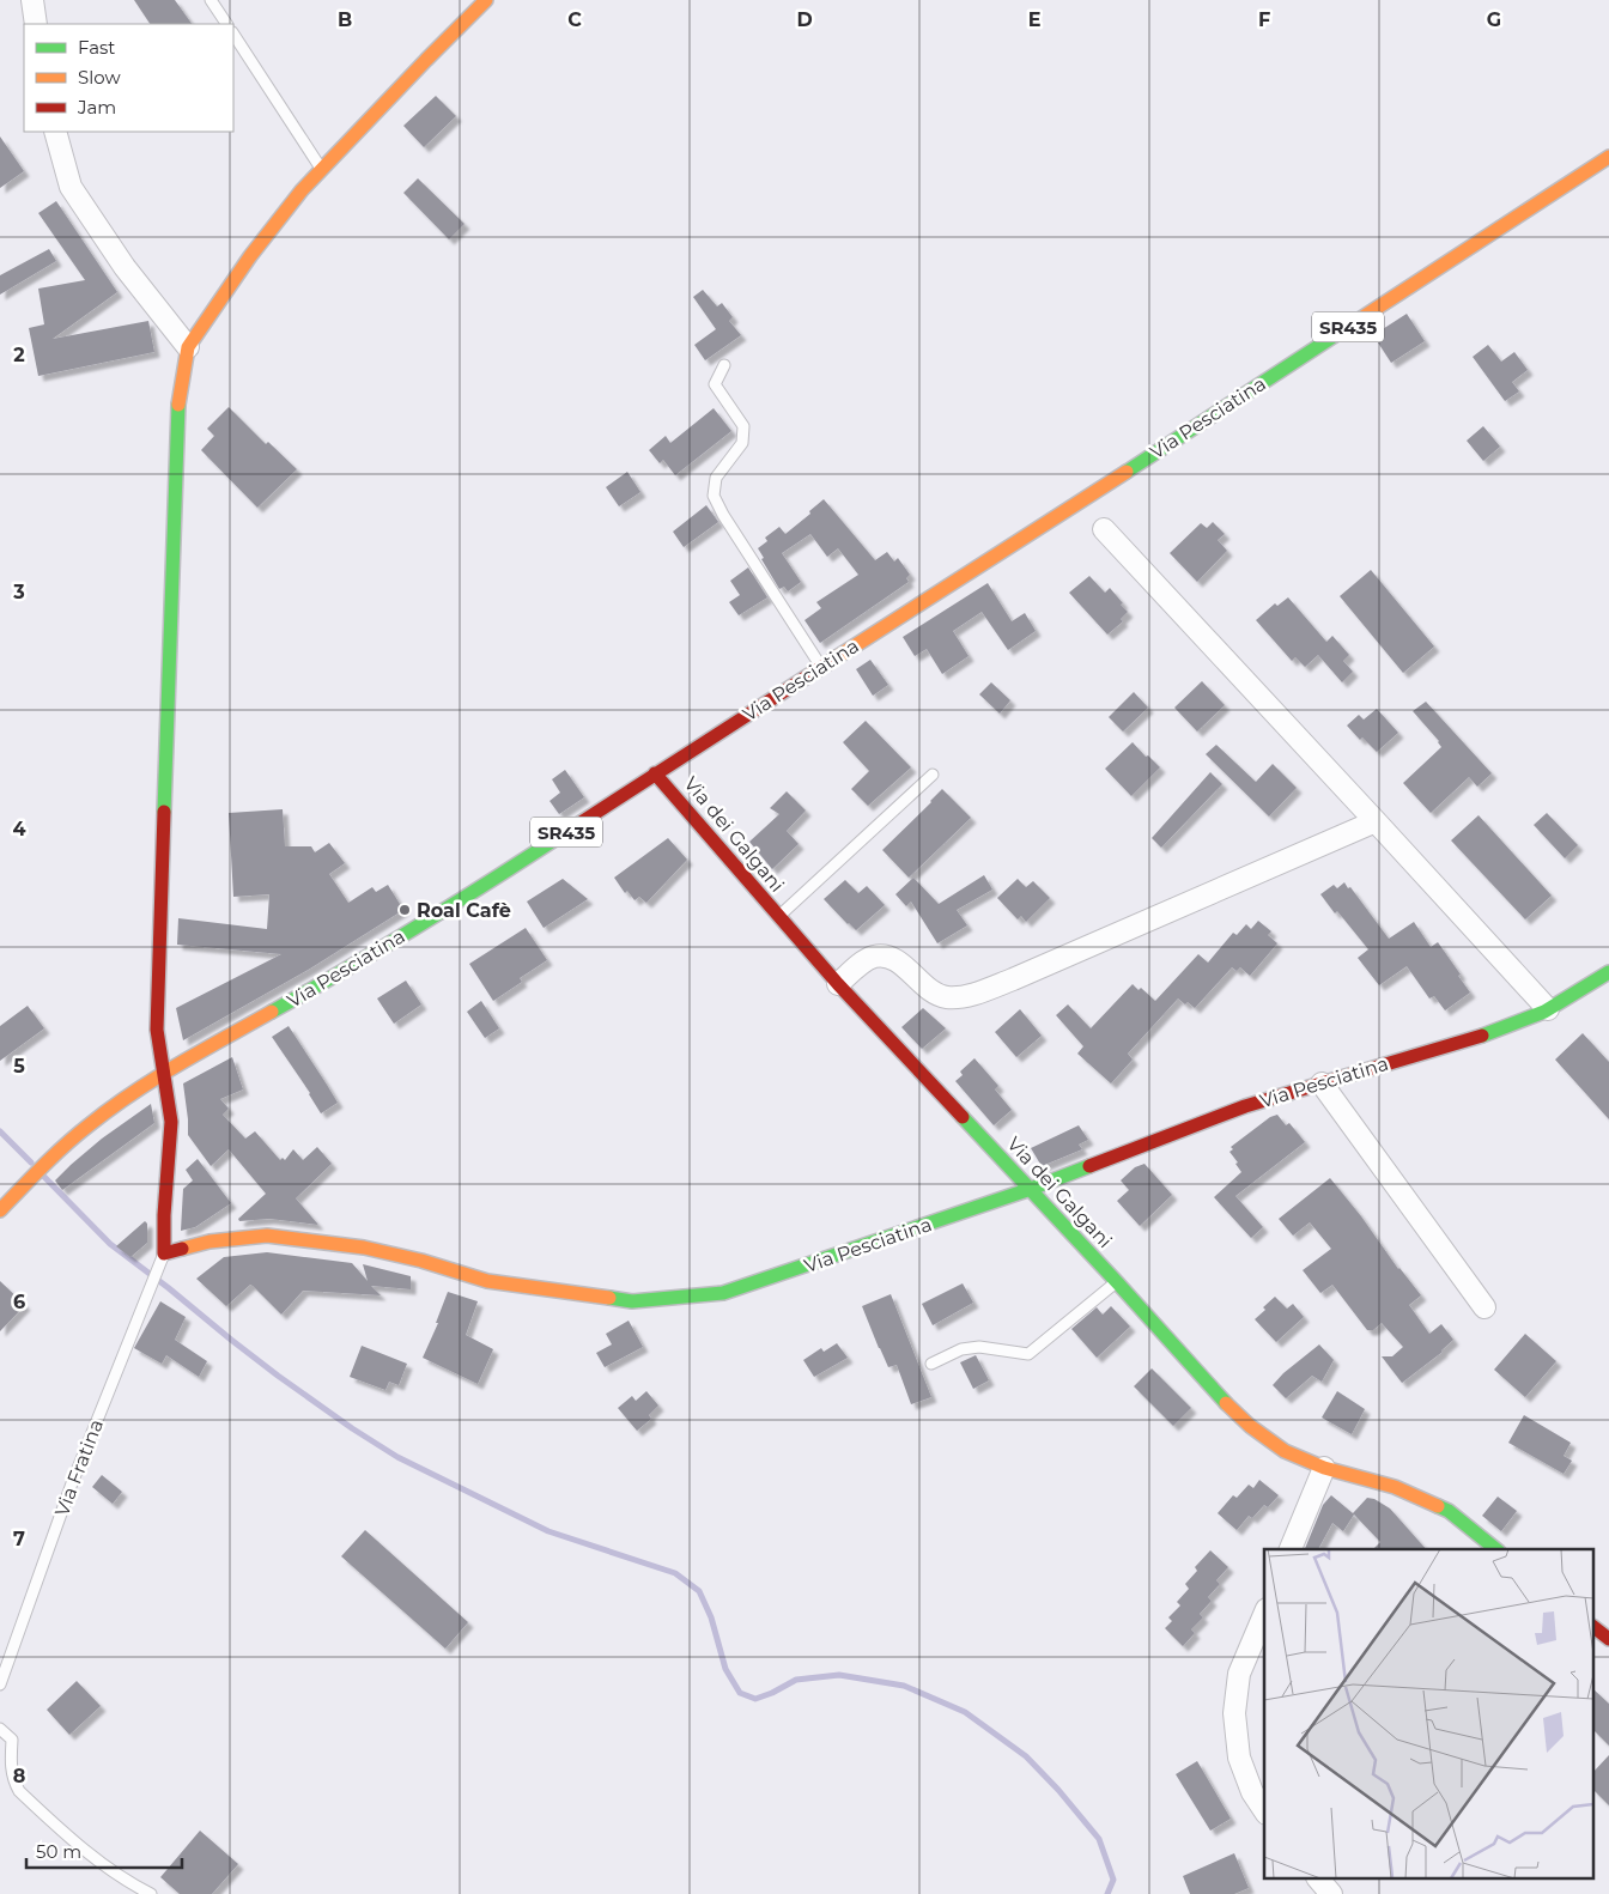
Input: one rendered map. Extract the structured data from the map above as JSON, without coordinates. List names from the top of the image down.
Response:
{
  "streets": {
    "street": ["SR435", "Via Pesciatina", "Via dei Galgani"],
    "lane": ["Via Fratina"]
  },
  "crossings": [
    ["Via Pesciatina", "Via dei Galgani"],
    ["Via Pesciatina", "Via Fratina"]
  ],
  "places": ["Roal Cafè"],
  "legend": ["Fast", "Slow", "Jam"],
  "scale_bar": "50 m",
  "grid": {
    "columns": [
      "B",
      "C",
      "D",
      "E",
      "F",
      "G"
    ],
    "rows": [
      "2",
      "3",
      "4",
      "5",
      "6",
      "7",
      "8"
    ]
  }
}
